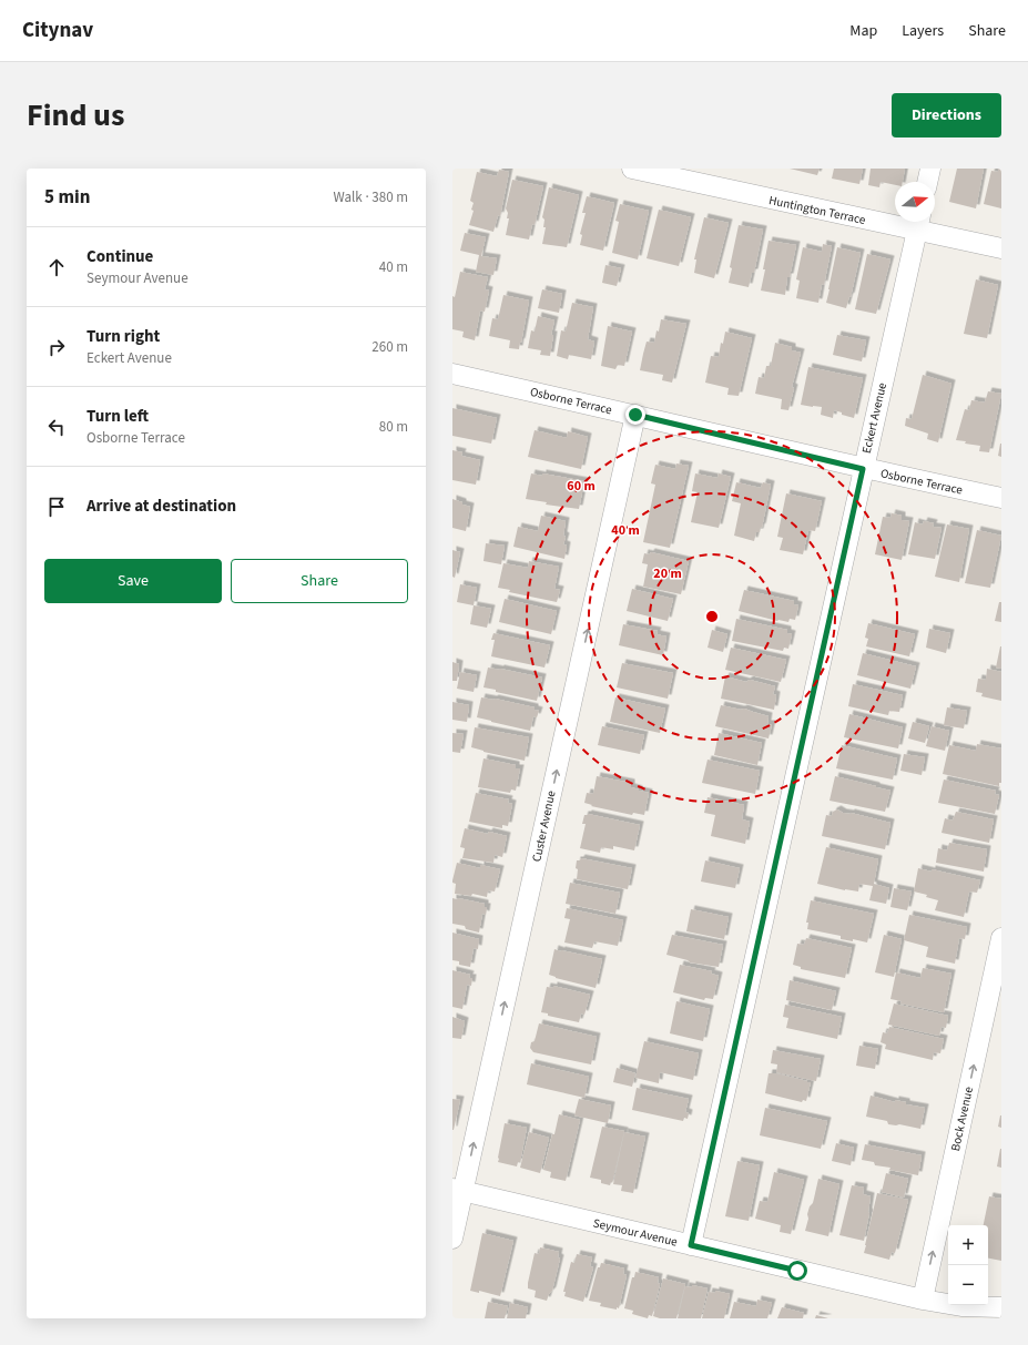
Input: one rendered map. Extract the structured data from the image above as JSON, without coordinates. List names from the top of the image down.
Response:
{
  "streets": {
    "street": [
      "Huntington Terrace",
      "Osborne Terrace",
      "Eckert Avenue",
      "Custer Avenue",
      "Bock Avenue",
      "Seymour Avenue"
    ]
  },
  "crossings": [
    ["Huntington Terrace", "Eckert Avenue"],
    ["Osborne Terrace", "Eckert Avenue"],
    ["Osborne Terrace", "Custer Avenue"],
    ["Eckert Avenue", "Seymour Avenue"],
    ["Custer Avenue", "Seymour Avenue"],
    ["Bock Avenue", "Seymour Avenue"]
  ],
  "one_way": ["Custer Avenue", "Bock Avenue"],
  "north": "right",
  "page": {
    "header": "Citynav",
    "nav": ["Map", "Layers", "Share"],
    "title": "Find us",
    "buttons": [
      "Directions",
      ["Save", "Share"]
    ],
    "heading": ["5 min", "Walk · 380 m"],
    "list": [
      ["Continue", "Seymour Avenue", "40 m"],
      ["Turn right", "Eckert Avenue", "260 m"],
      ["Turn left", "Osborne Terrace", "80 m"],
      "Arrive at destination"
    ],
    "map_buttons": ["+", "−"]
  },
  "rings": ["60 m", "40 m", "20 m"]
}
